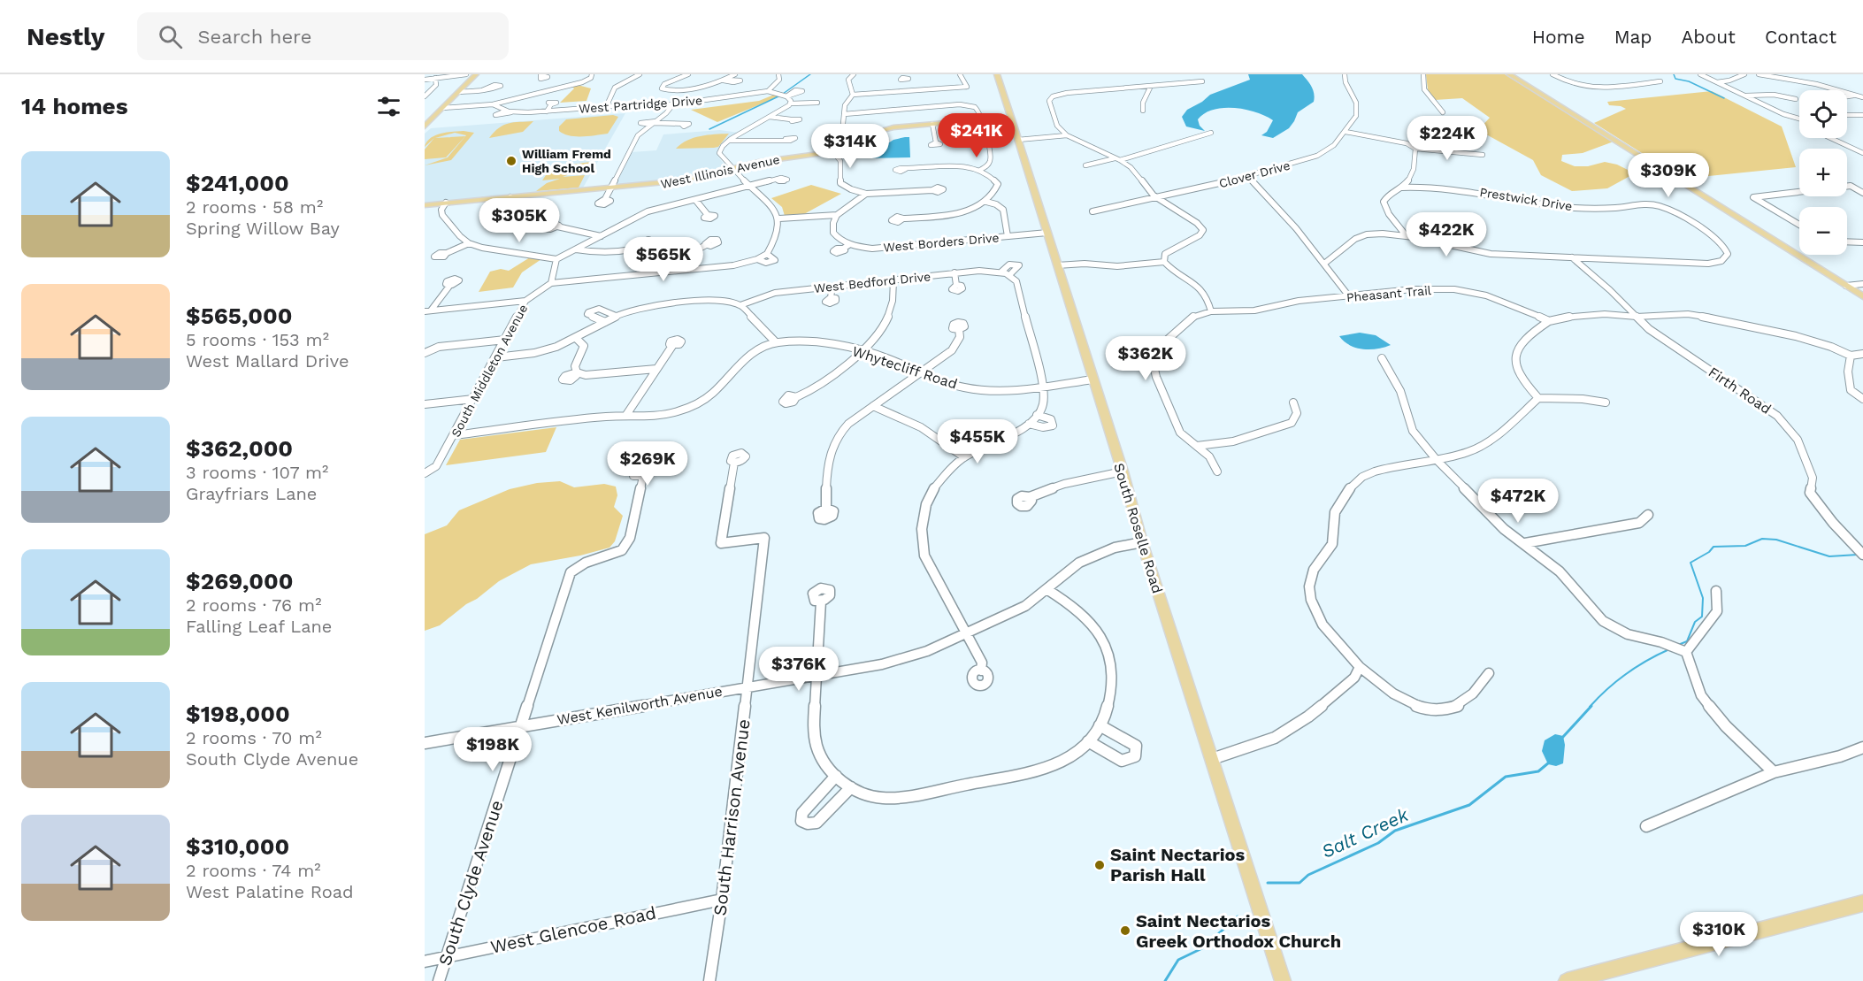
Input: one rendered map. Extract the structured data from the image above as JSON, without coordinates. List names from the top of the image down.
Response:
{
  "streets": {
    "main road": ["West Illinois Avenue", "South Roselle Road"],
    "street": [
      "West Partridge Drive",
      "Clover Drive",
      "Prestwick Drive",
      "West Borders Drive",
      "West Bedford Drive",
      "Pheasant Trail",
      "Whytecliff Road",
      "South Middleton Avenue",
      "Firth Road",
      "West Kenilworth Avenue",
      "South Harrison Avenue",
      "South Clyde Avenue",
      "West Glencoe Road"
    ]
  },
  "crossings": [
    ["West Illinois Avenue", "South Roselle Road"],
    ["Prestwick Drive", "Firth Road"],
    ["West Borders Drive", "South Roselle Road"],
    ["West Bedford Drive", "Whytecliff Road"],
    ["Whytecliff Road", "South Middleton Avenue"],
    ["Whytecliff Road", "South Roselle Road"],
    ["South Roselle Road", "West Kenilworth Avenue"],
    ["West Kenilworth Avenue", "South Harrison Avenue"],
    ["West Kenilworth Avenue", "South Clyde Avenue"],
    ["South Harrison Avenue", "West Glencoe Road"],
    ["South Clyde Avenue", "West Glencoe Road"]
  ],
  "water": ["Salt Creek"],
  "places": ["William Fremd High School", "Saint Nectarios Parish Hall", "Saint Nectarios Greek Orthodox Church"],
  "page": {
    "header": "Nestly",
    "search": "Search here",
    "nav": [
      "Home",
      "Map",
      "About",
      "Contact"
    ],
    "heading": "14 homes",
    "map_buttons": ["+", "−"],
    "price": [
      "$241K",
      "$224K",
      "$314K",
      "$309K",
      "$305K",
      "$422K",
      "$565K",
      "$362K",
      "$455K",
      "$269K",
      "$472K",
      "$376K",
      "$198K",
      "$310K"
    ],
    "list": [
      {
        "name": "$241,000",
        "note": "2 rooms · 58 m² · Spring Willow Bay"
      },
      {
        "name": "$565,000",
        "note": "5 rooms · 153 m² · West Mallard Drive"
      },
      {
        "name": "$362,000",
        "note": "3 rooms · 107 m² · Grayfriars Lane"
      },
      {
        "name": "$269,000",
        "note": "2 rooms · 76 m² · Falling Leaf Lane"
      },
      {
        "name": "$198,000",
        "note": "2 rooms · 70 m² · South Clyde Avenue"
      },
      {
        "name": "$310,000",
        "note": "2 rooms · 74 m² · West Palatine Road"
      }
    ]
  }
}
